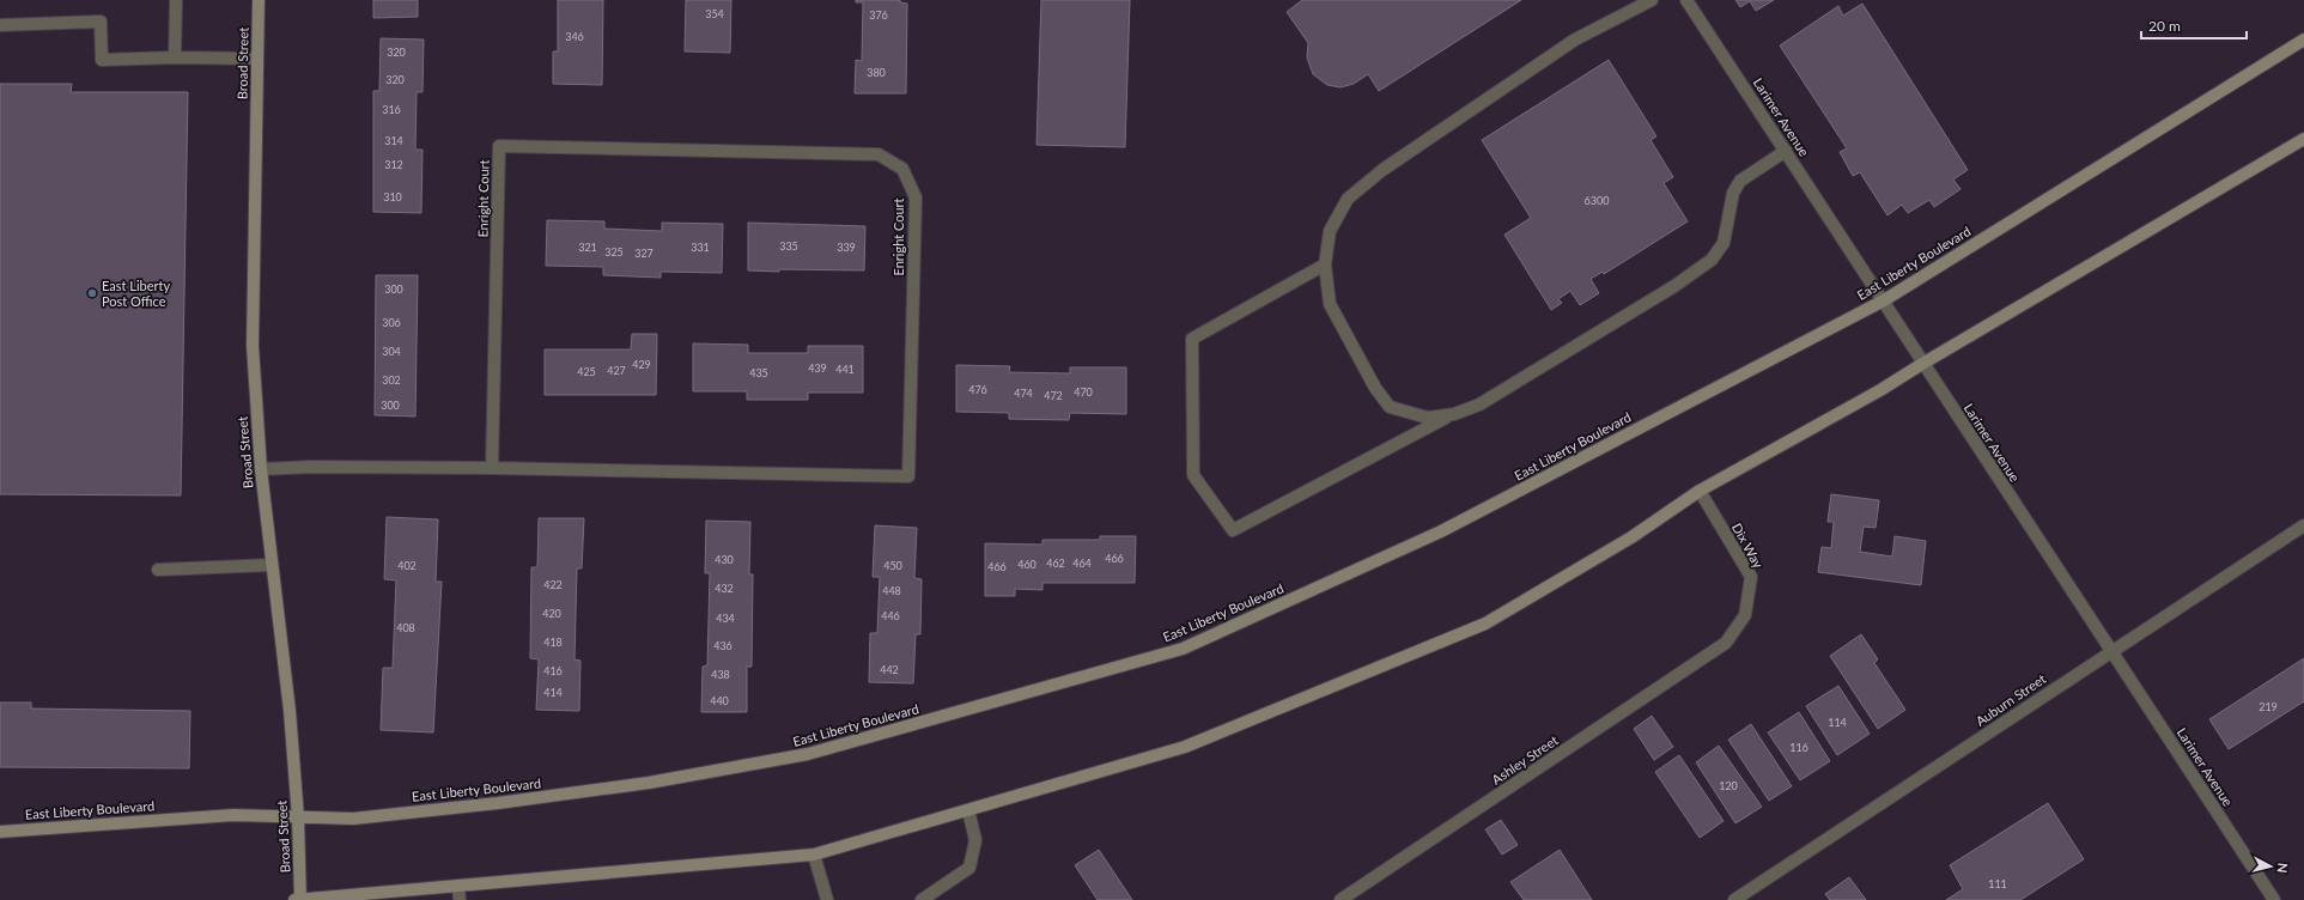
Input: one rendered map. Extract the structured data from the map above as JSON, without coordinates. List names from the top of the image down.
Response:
{
  "streets": {
    "main road": ["Broad Street", "East Liberty Boulevard"],
    "street": [
      "Larimer Avenue",
      "Enright Court",
      "Dix Way",
      "Auburn Street",
      "Ashley Street"
    ]
  },
  "crossings": [
    ["Broad Street", "Enright Court"],
    ["Broad Street", "East Liberty Boulevard"],
    ["Larimer Avenue", "East Liberty Boulevard"],
    ["Larimer Avenue", "Auburn Street"],
    ["Dix Way", "Ashley Street"]
  ],
  "places": ["East Liberty Post Office"],
  "house_numbers": [
    "354",
    "376",
    "346",
    "320",
    "380",
    "320",
    "316",
    "314",
    "312",
    "310",
    "6300",
    "335",
    "321",
    "331",
    "339",
    "325",
    "327",
    "300",
    "306",
    "304",
    "429",
    "439",
    "441",
    "427",
    "425",
    "435",
    "302",
    "476",
    "470",
    "474",
    "472",
    "300",
    "466",
    "430",
    "462",
    "464",
    "460",
    "402",
    "450",
    "466",
    "422",
    "432",
    "448",
    "420",
    "446",
    "434",
    "408",
    "418",
    "436",
    "442",
    "416",
    "438",
    "414",
    "440",
    "219",
    "114",
    "116",
    "120",
    "111"
  ],
  "scale_bar": "20 m",
  "north": "right"
}
